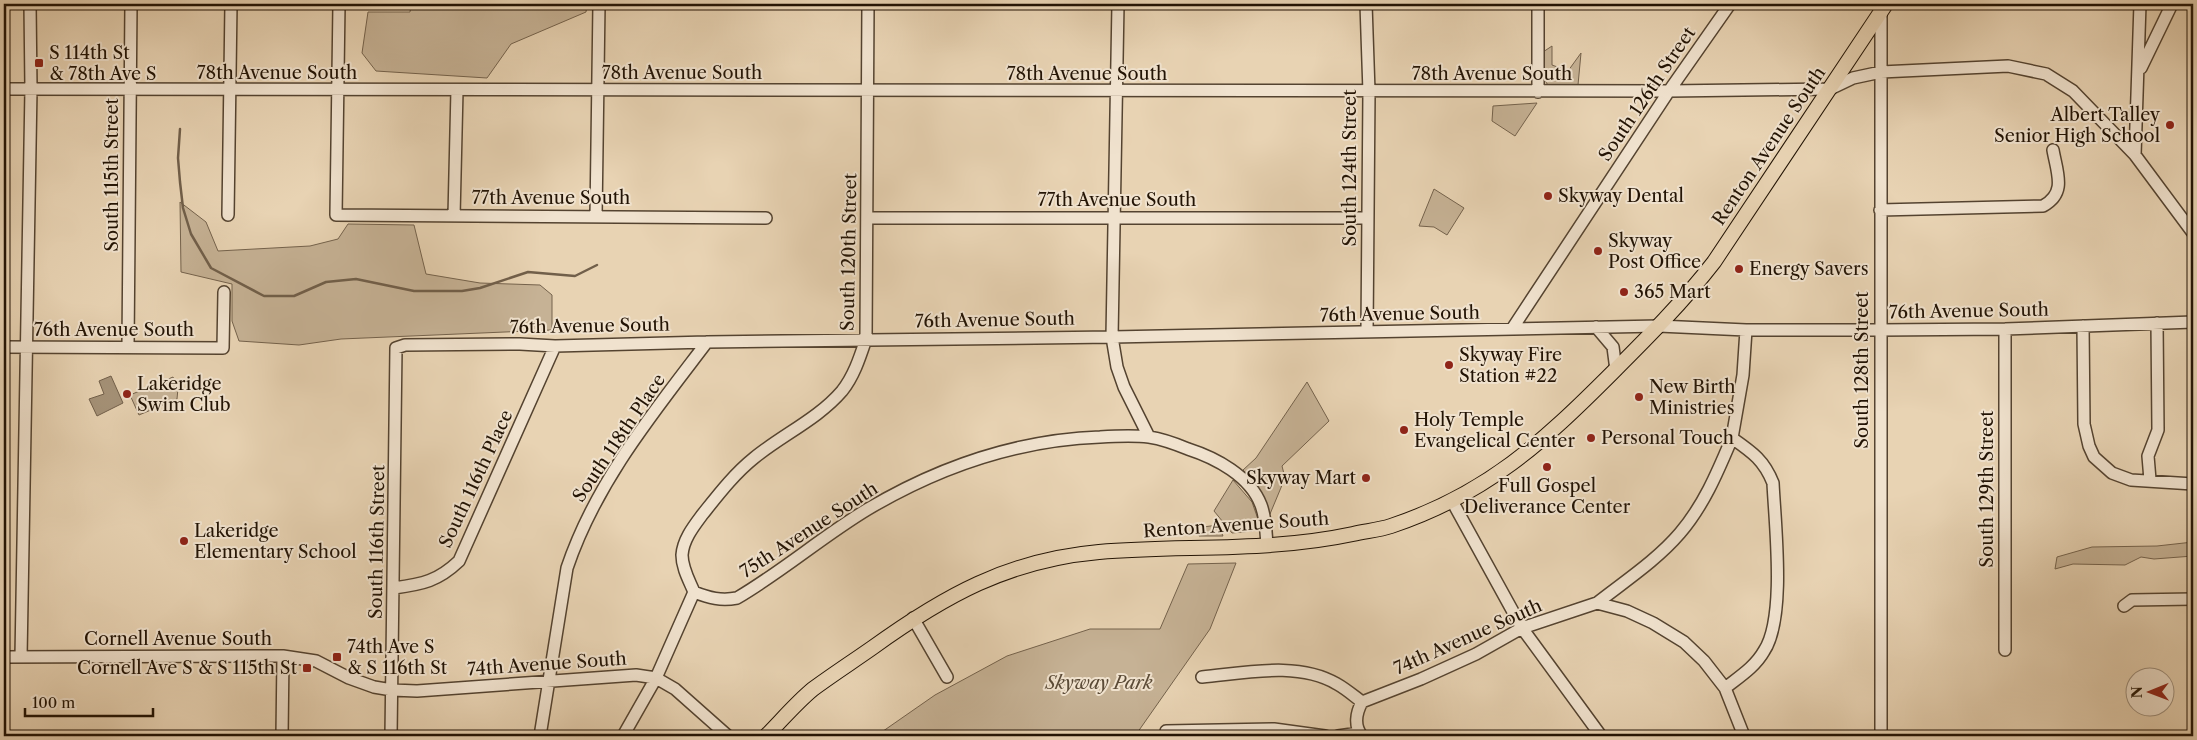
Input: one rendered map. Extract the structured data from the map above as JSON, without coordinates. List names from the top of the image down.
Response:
{
  "streets": {
    "main road": ["Renton Avenue South"],
    "street": [
      "78th Avenue South",
      "South 126th Street",
      "South 124th Street",
      "South 115th Street",
      "77th Avenue South",
      "South 120th Street",
      "76th Avenue South",
      "South 128th Street",
      "South 118th Place",
      "South 116th Place",
      "South 129th Street",
      "75th Avenue South",
      "South 116th Street",
      "74th Avenue South",
      "Cornell Avenue South"
    ]
  },
  "crossings": [
    ["78th Avenue South", "South 126th Street"],
    ["78th Avenue South", "Renton Avenue South"],
    ["78th Avenue South", "South 124th Street"],
    ["78th Avenue South", "South 115th Street"],
    ["78th Avenue South", "77th Avenue South"],
    ["78th Avenue South", "South 120th Street"],
    ["78th Avenue South", "South 128th Street"],
    ["South 126th Street", "76th Avenue South"],
    ["Renton Avenue South", "76th Avenue South"],
    ["Renton Avenue South", "South 128th Street"],
    ["Renton Avenue South", "75th Avenue South"],
    ["South 124th Street", "77th Avenue South"],
    ["South 124th Street", "76th Avenue South"],
    ["South 115th Street", "76th Avenue South"],
    ["77th Avenue South", "South 120th Street"],
    ["South 120th Street", "76th Avenue South"],
    ["South 120th Street", "75th Avenue South"],
    ["76th Avenue South", "South 128th Street"],
    ["76th Avenue South", "South 118th Place"],
    ["76th Avenue South", "South 116th Place"],
    ["76th Avenue South", "South 129th Street"],
    ["76th Avenue South", "South 116th Street"],
    ["South 118th Place", "74th Avenue South"],
    ["South 116th Place", "South 116th Street"],
    ["South 116th Street", "74th Avenue South"],
    ["74th Avenue South", "Cornell Avenue South"]
  ],
  "parks": ["Skyway Park"],
  "places": {
    "transit": ["S 114th St & 78th Ave S", "74th Ave S & S 116th St", "Cornell Ave S & S 115th St"],
    "other": [
      "Albert Talley Senior High School",
      "Skyway Dental",
      "Skyway Post Office",
      "Energy Savers",
      "365 Mart",
      "Skyway Fire Station #22",
      "Lakeridge Swim Club",
      "New Birth Ministries",
      "Holy Temple Evangelical Center",
      "Personal Touch",
      "Full Gospel Deliverance Center",
      "Skyway Mart",
      "Lakeridge Elementary School"
    ]
  },
  "scale_bar": "100 m",
  "north": "left"
}
